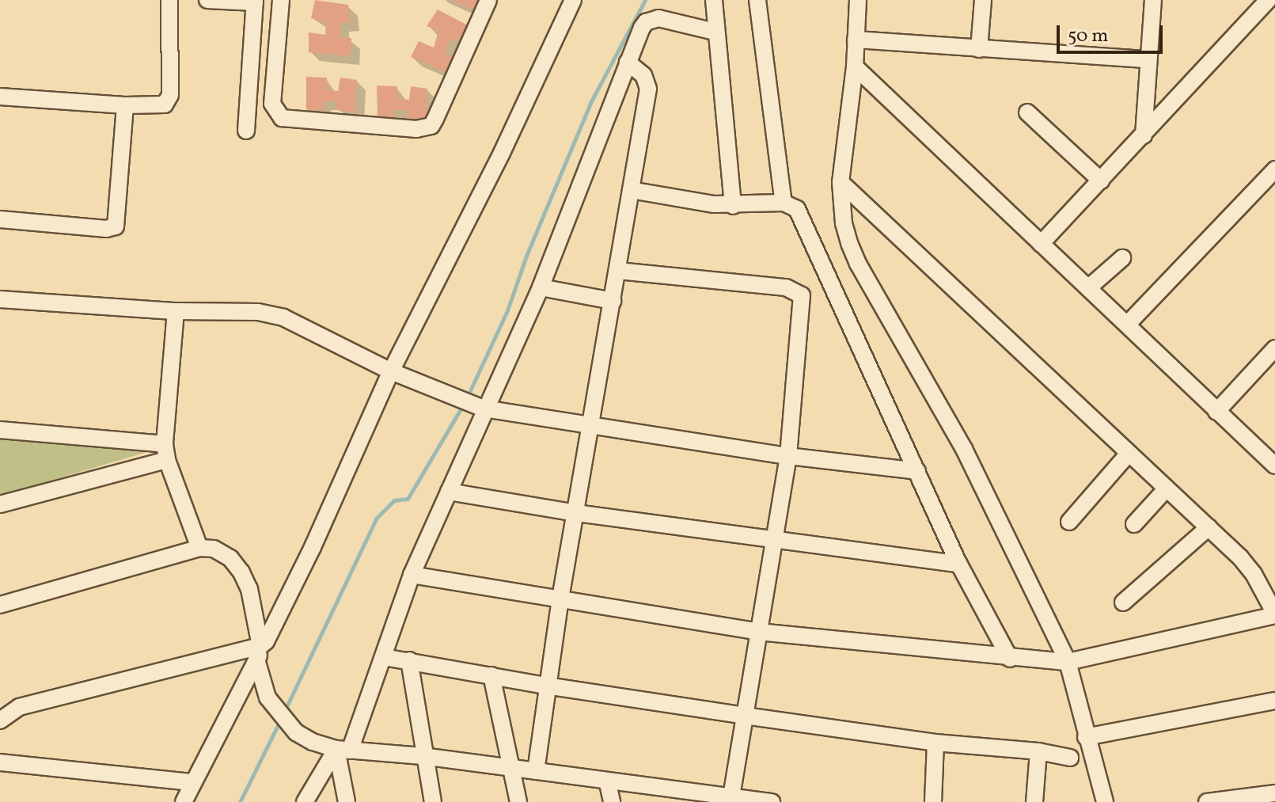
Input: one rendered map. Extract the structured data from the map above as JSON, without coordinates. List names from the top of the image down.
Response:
{
  "scale_bar": "50 m"
}
